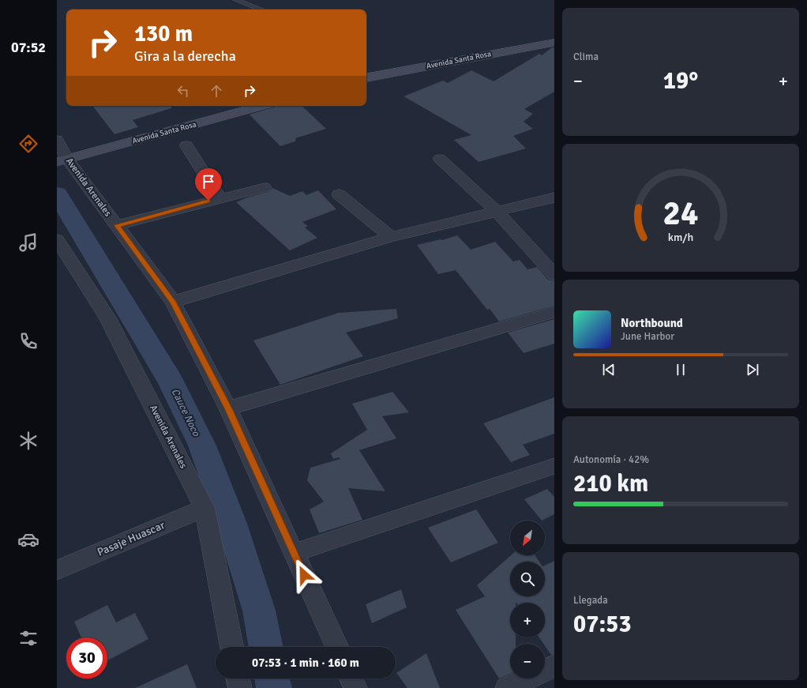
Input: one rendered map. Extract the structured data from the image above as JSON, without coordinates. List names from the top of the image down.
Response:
{
  "streets": {
    "street": ["Avenida Santa Rosa", "Avenida Arenales", "Pasaje Huascar"]
  },
  "crossings": [
    ["Avenida Santa Rosa", "Avenida Arenales"],
    ["Avenida Arenales", "Pasaje Huascar"]
  ],
  "water": ["Cauce Noco"],
  "north": "bottom left",
  "page": {
    "tabs": "07:52",
    "tile": [
      "Clima",
      ["Autonomía · 42%", "210 km"],
      ["Llegada", "07:53"]
    ],
    "turn": ["130 m", "Gira a la derecha"],
    "heat": ["−", "19°", "+"],
    "song": ["Northbound", "June Harbor"],
    "map_buttons": ["+", "−"],
    "limit": "30",
    "trip": "07:53 · 1 min · 160 m",
    "gauge": ["24", "km/h"]
  }
}
